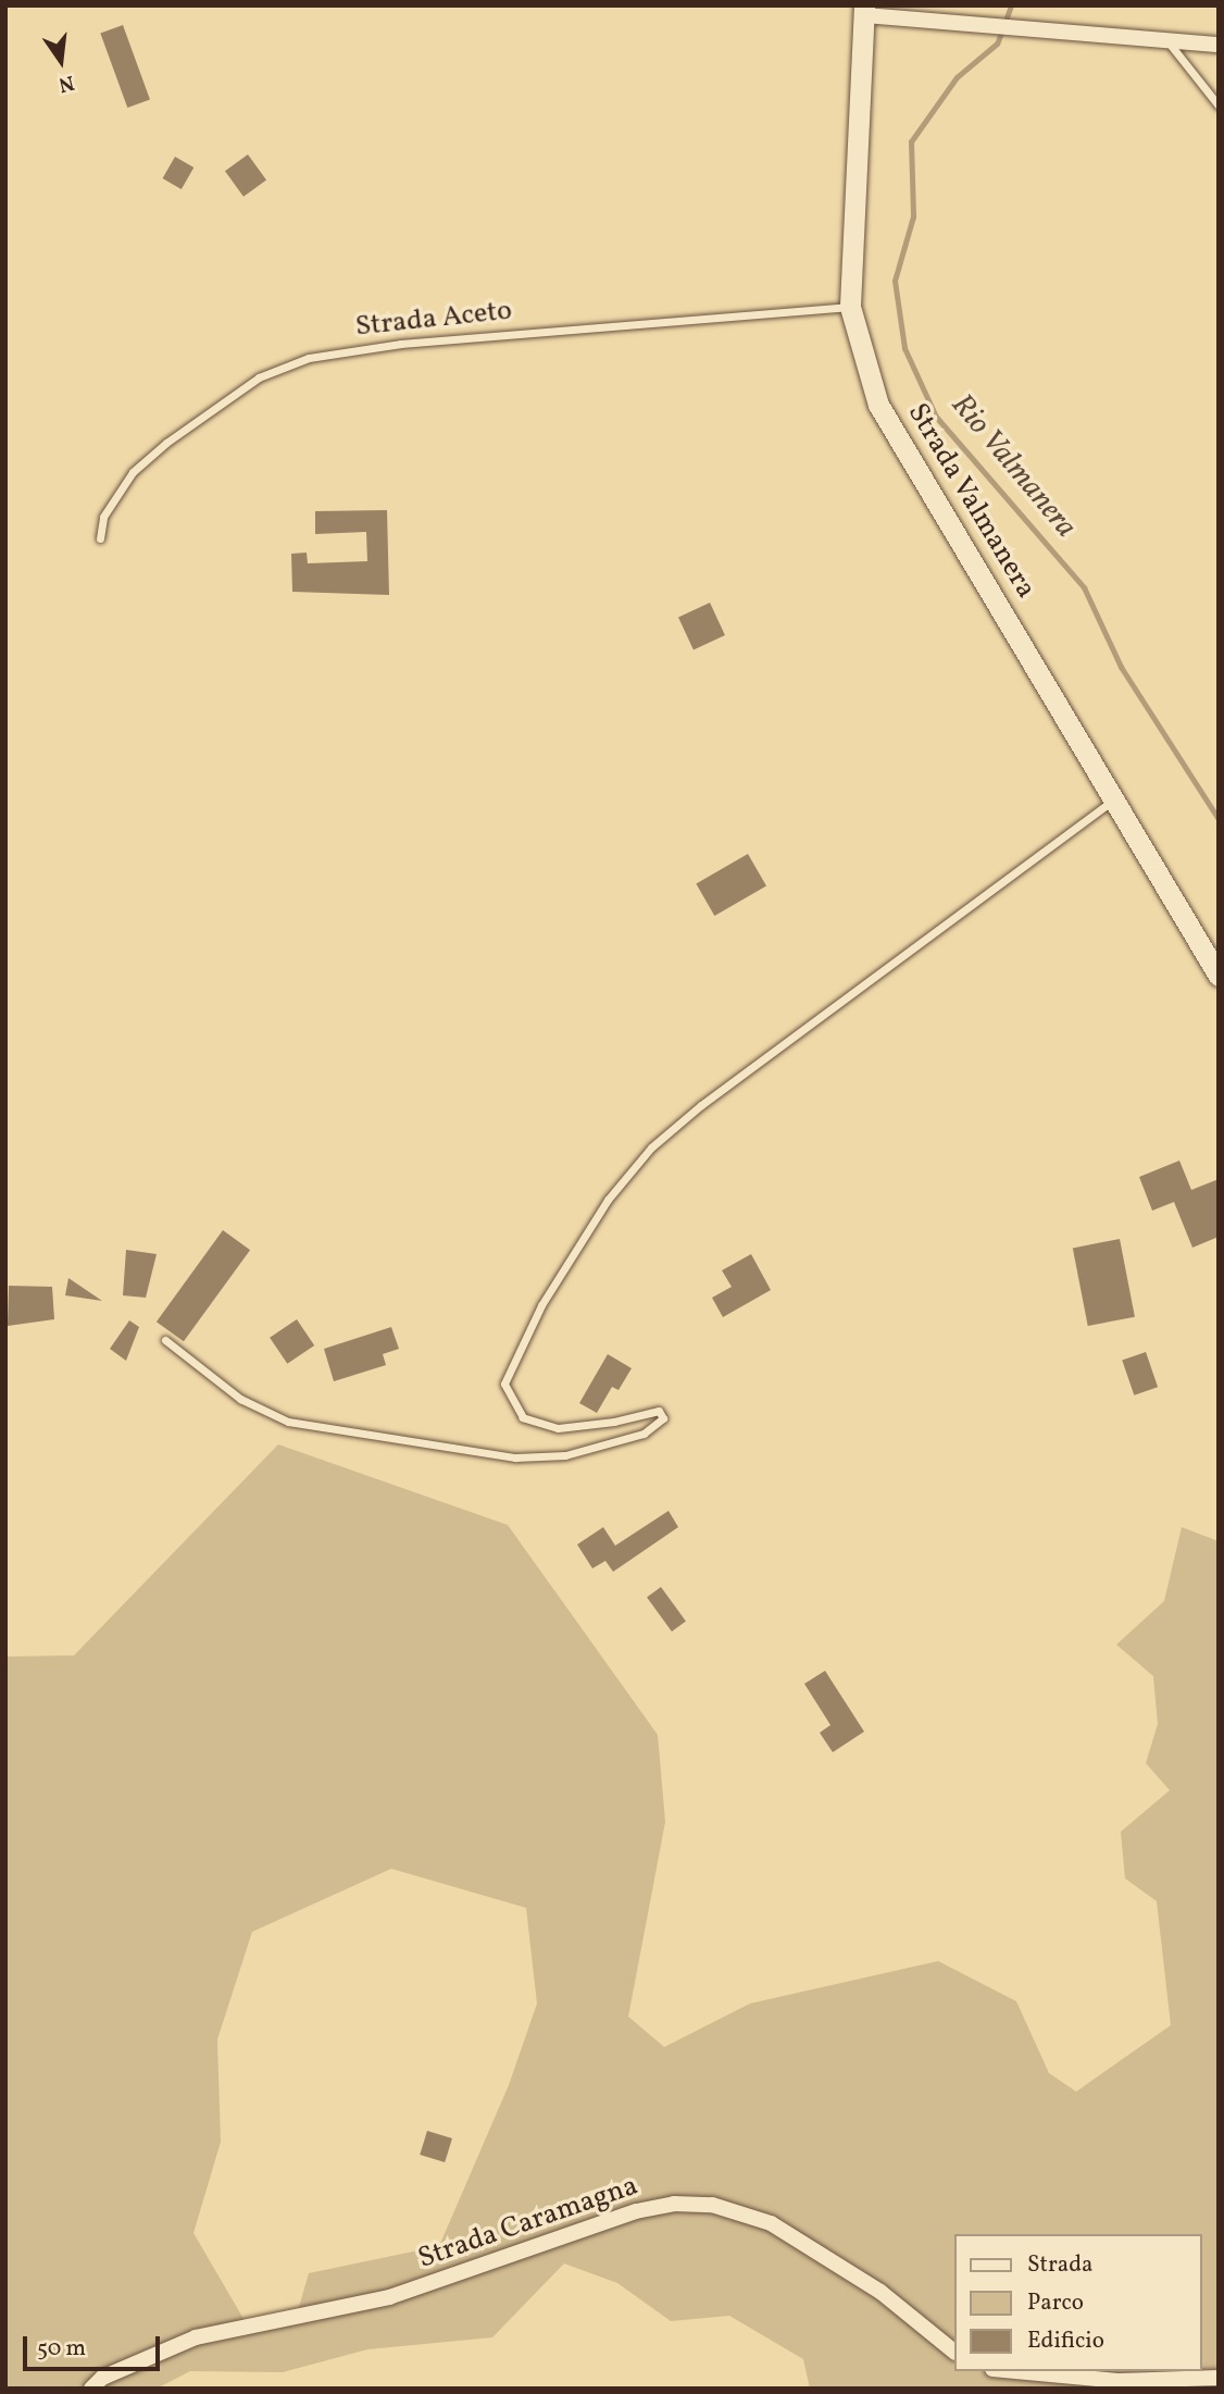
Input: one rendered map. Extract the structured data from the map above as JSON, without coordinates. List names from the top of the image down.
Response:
{
  "streets": {
    "street": ["Strada Valmanera", "Strada Caramagna"],
    "lane": ["Strada Aceto"]
  },
  "crossings": [
    ["Strada Aceto", "Strada Valmanera"]
  ],
  "water": ["Rio Valmanera"],
  "legend": ["Strada", "Parco", "Edificio"],
  "scale_bar": "50 m",
  "north": "bottom"
}
